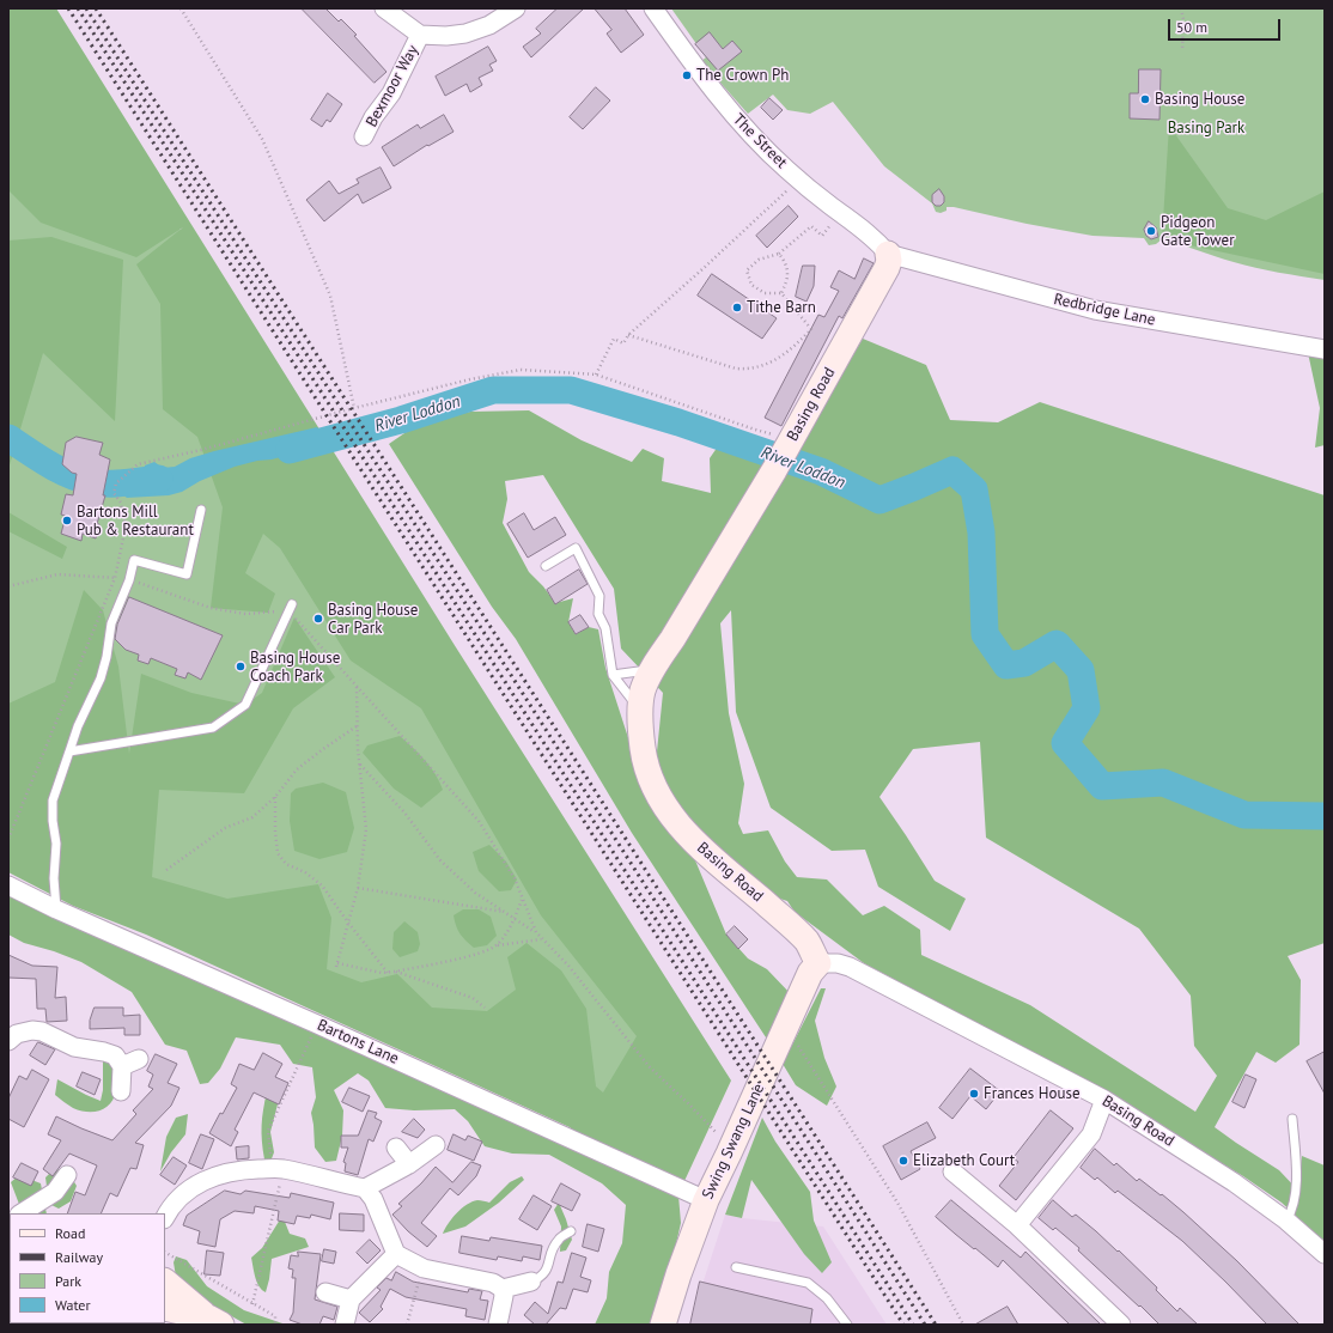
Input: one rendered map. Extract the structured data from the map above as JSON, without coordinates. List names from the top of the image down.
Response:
{
  "streets": {
    "street": [
      "Bexmoor Way",
      "The Street",
      "Redbridge Lane",
      "Basing Road",
      "Bartons Lane",
      "Swing Swang Lane"
    ]
  },
  "crossings": [
    ["The Street", "Redbridge Lane"],
    ["The Street", "Basing Road"],
    ["Redbridge Lane", "Basing Road"],
    ["Basing Road", "Swing Swang Lane"],
    ["Bartons Lane", "Swing Swang Lane"]
  ],
  "water": ["River Loddon"],
  "parks": ["Basing Park"],
  "places": [
    "The Crown Ph",
    "Basing House",
    "Pidgeon Gate Tower",
    "Tithe Barn",
    "Bartons Mill Pub & Restaurant",
    "Basing House Car Park",
    "Basing House Coach Park",
    "Frances House",
    "Elizabeth Court"
  ],
  "legend": [
    "Road",
    "Railway",
    "Park",
    "Water"
  ],
  "scale_bar": "50 m"
}
